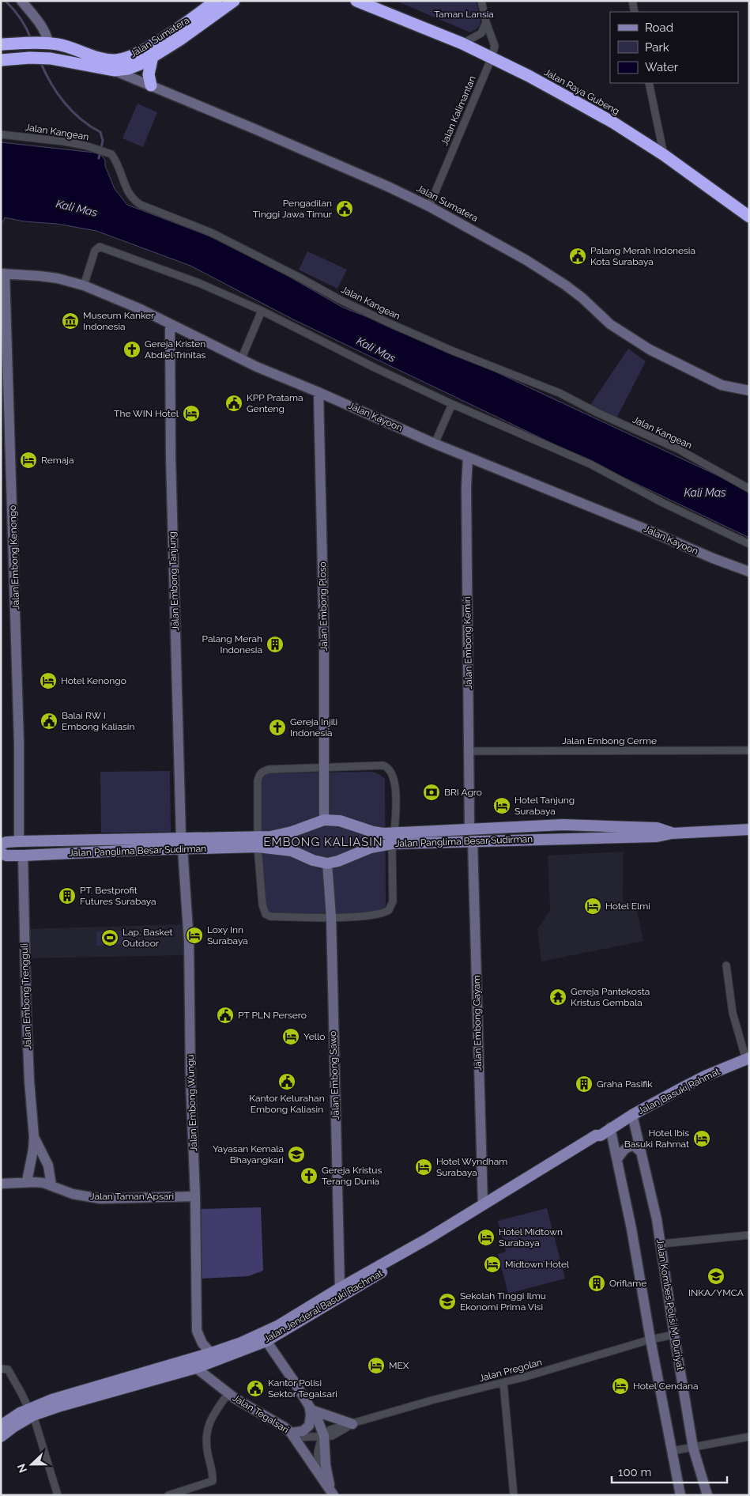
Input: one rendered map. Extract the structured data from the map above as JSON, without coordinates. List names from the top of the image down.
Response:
{
  "streets": {
    "highway": ["Jalan Sumatera", "Jalan Raya Gubeng"],
    "main road": ["Jalan Panglima Besar Sudirman", "Jalan Basuki Rahmat", "Jalan Jenderal Basuki Rachmat"],
    "street": [
      "Jalan Kalimantan",
      "Jalan Kangean",
      "Jalan Kayoon",
      "Jalan Embong Kenongo",
      "Jalan Embong Tanjung",
      "Jalan Embong Ploso",
      "Jalan Embong Kemiri",
      "Jalan Embong Cerme",
      "Jalan Embong Trengguli",
      "Jalan Embong Gayam",
      "Jalan Embong Sawo",
      "Jalan Embong Wungu",
      "Jalan Taman Apsari",
      "Jalan Kombes Polisi M. Duriyat",
      "Jalan Pregolan",
      "Jalan Tegalsari"
    ]
  },
  "crossings": [
    ["Jalan Sumatera", "Jalan Kalimantan"],
    ["Jalan Raya Gubeng", "Jalan Kalimantan"],
    ["Jalan Kayoon", "Jalan Embong Kenongo"],
    ["Jalan Kayoon", "Jalan Embong Tanjung"],
    ["Jalan Kayoon", "Jalan Embong Ploso"],
    ["Jalan Kayoon", "Jalan Embong Kemiri"],
    ["Jalan Embong Kenongo", "Jalan Panglima Besar Sudirman"],
    ["Jalan Embong Tanjung", "Jalan Panglima Besar Sudirman"],
    ["Jalan Embong Tanjung", "Jalan Embong Wungu"],
    ["Jalan Embong Ploso", "Jalan Panglima Besar Sudirman"],
    ["Jalan Embong Kemiri", "Jalan Embong Cerme"],
    ["Jalan Embong Kemiri", "Jalan Panglima Besar Sudirman"],
    ["Jalan Panglima Besar Sudirman", "Jalan Embong Trengguli"],
    ["Jalan Panglima Besar Sudirman", "Jalan Embong Gayam"],
    ["Jalan Panglima Besar Sudirman", "Jalan Embong Sawo"],
    ["Jalan Panglima Besar Sudirman", "Jalan Embong Wungu"],
    ["Jalan Embong Trengguli", "Jalan Taman Apsari"],
    ["Jalan Embong Gayam", "Jalan Jenderal Basuki Rachmat"],
    ["Jalan Embong Sawo", "Jalan Jenderal Basuki Rachmat"],
    ["Jalan Basuki Rahmat", "Jalan Kombes Polisi M. Duriyat"],
    ["Jalan Basuki Rahmat", "Jalan Jenderal Basuki Rachmat"],
    ["Jalan Embong Wungu", "Jalan Taman Apsari"],
    ["Jalan Embong Wungu", "Jalan Jenderal Basuki Rachmat"],
    ["Jalan Kombes Polisi M. Duriyat", "Jalan Pregolan"],
    ["Jalan Jenderal Basuki Rachmat", "Jalan Tegalsari"],
    ["Jalan Pregolan", "Jalan Tegalsari"]
  ],
  "districts": ["EMBONG KALIASIN"],
  "water": ["Kali Mas"],
  "parks": ["Taman Lansia"],
  "places": {
    "public building": [
      "Pengadilan Tinggi Jawa Timur",
      "Palang Merah Indonesia Kota Surabaya",
      "KPP Pratama Genteng",
      "Balai RW I Embong Kaliasin",
      "PT PLN Persero",
      "Kantor Kelurahan Embong Kaliasin",
      "Kantor Polisi Sektor Tegalsari"
    ],
    "museum": ["Museum Kanker Indonesia"],
    "church": ["Gereja Kristen Abdiel Trinitas", "Gereja Injili Indonesia", "Gereja Kristus Terang Dunia"],
    "hotel": [
      "The WIN Hotel",
      "Remaja",
      "Hotel Kenongo",
      "Hotel Tanjung Surabaya",
      "Hotel Elmi",
      "Loxy Inn Surabaya",
      "Yello",
      "Hotel Ibis Basuki Rahmat",
      "Hotel Wyndham Surabaya",
      "Hotel Midtown Surabaya",
      "Midtown Hotel",
      "MEX",
      "Hotel Cendana"
    ],
    "building": [
      "Palang Merah Indonesia",
      "PT. Bestprofit Futures Surabaya",
      "Graha Pasifik",
      "Oriflame"
    ],
    "bank": ["BRI Agro"],
    "sports": ["Lap. Basket Outdoor"],
    "temple": ["Gereja Pantekosta Kristus Gembala"],
    "school or university": ["Yayasan Kemala Bhayangkari", "INKA/YMCA", "Sekolah Tinggi Ilmu Ekonomi Prima Visi"]
  },
  "legend": ["Road", "Park", "Water"],
  "scale_bar": "100 m",
  "north": "left"
}
